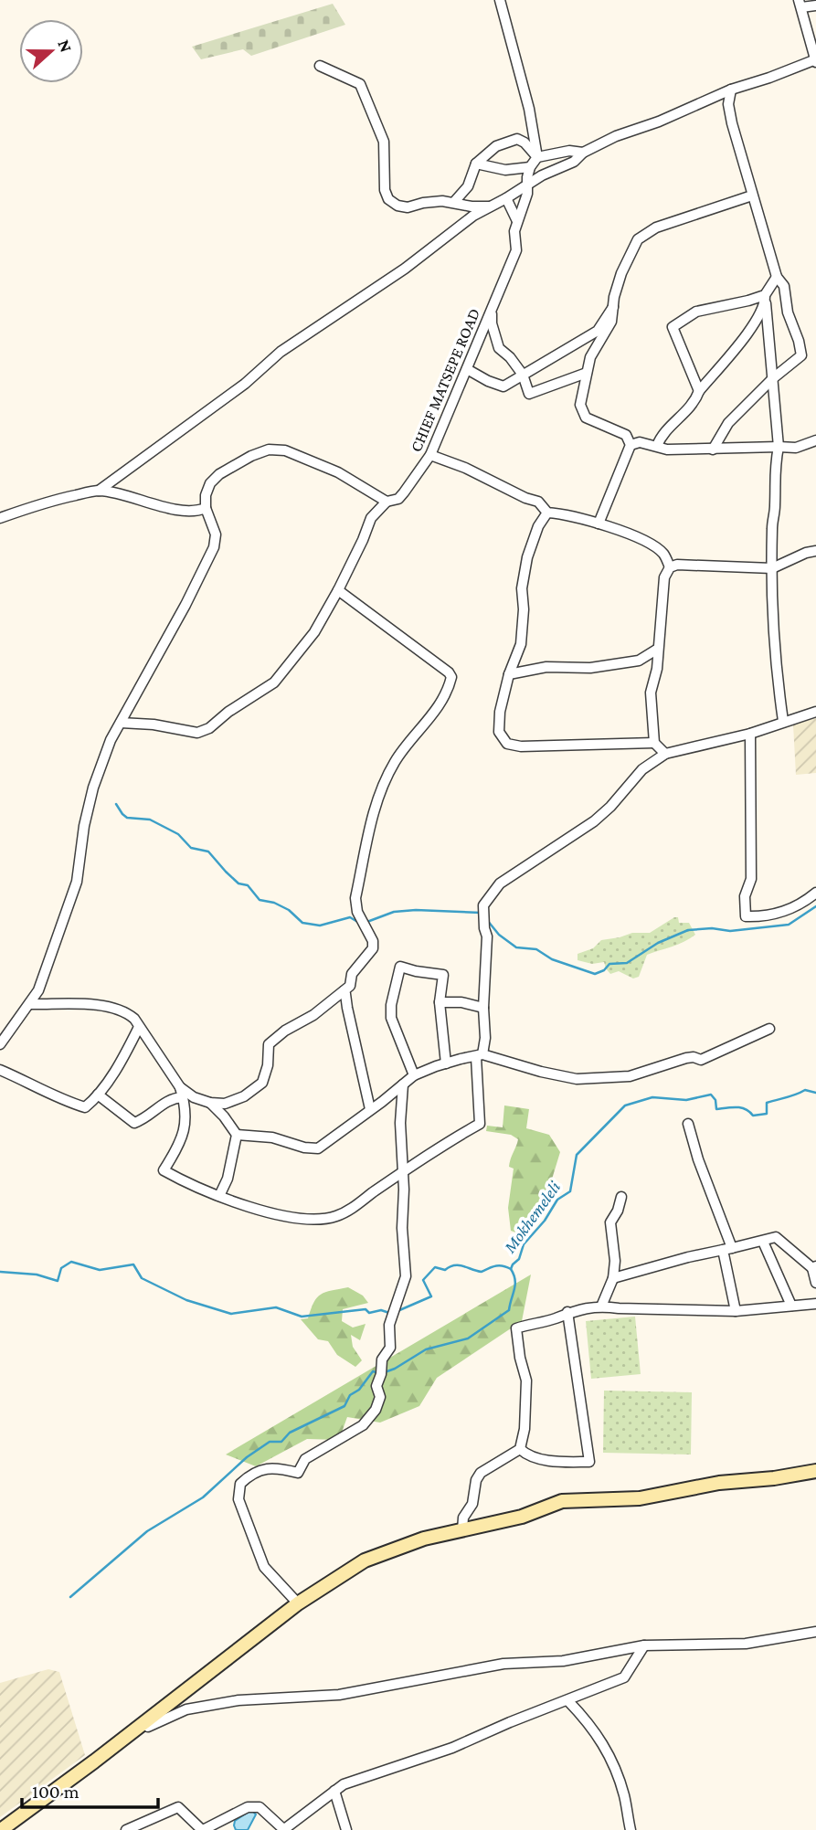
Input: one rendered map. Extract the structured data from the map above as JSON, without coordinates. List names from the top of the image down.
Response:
{
  "streets": {
    "street": ["CHIEF MATSEPE ROAD"]
  },
  "water": ["Mokhemeleli"],
  "scale_bar": "100 m",
  "north": "right"
}
